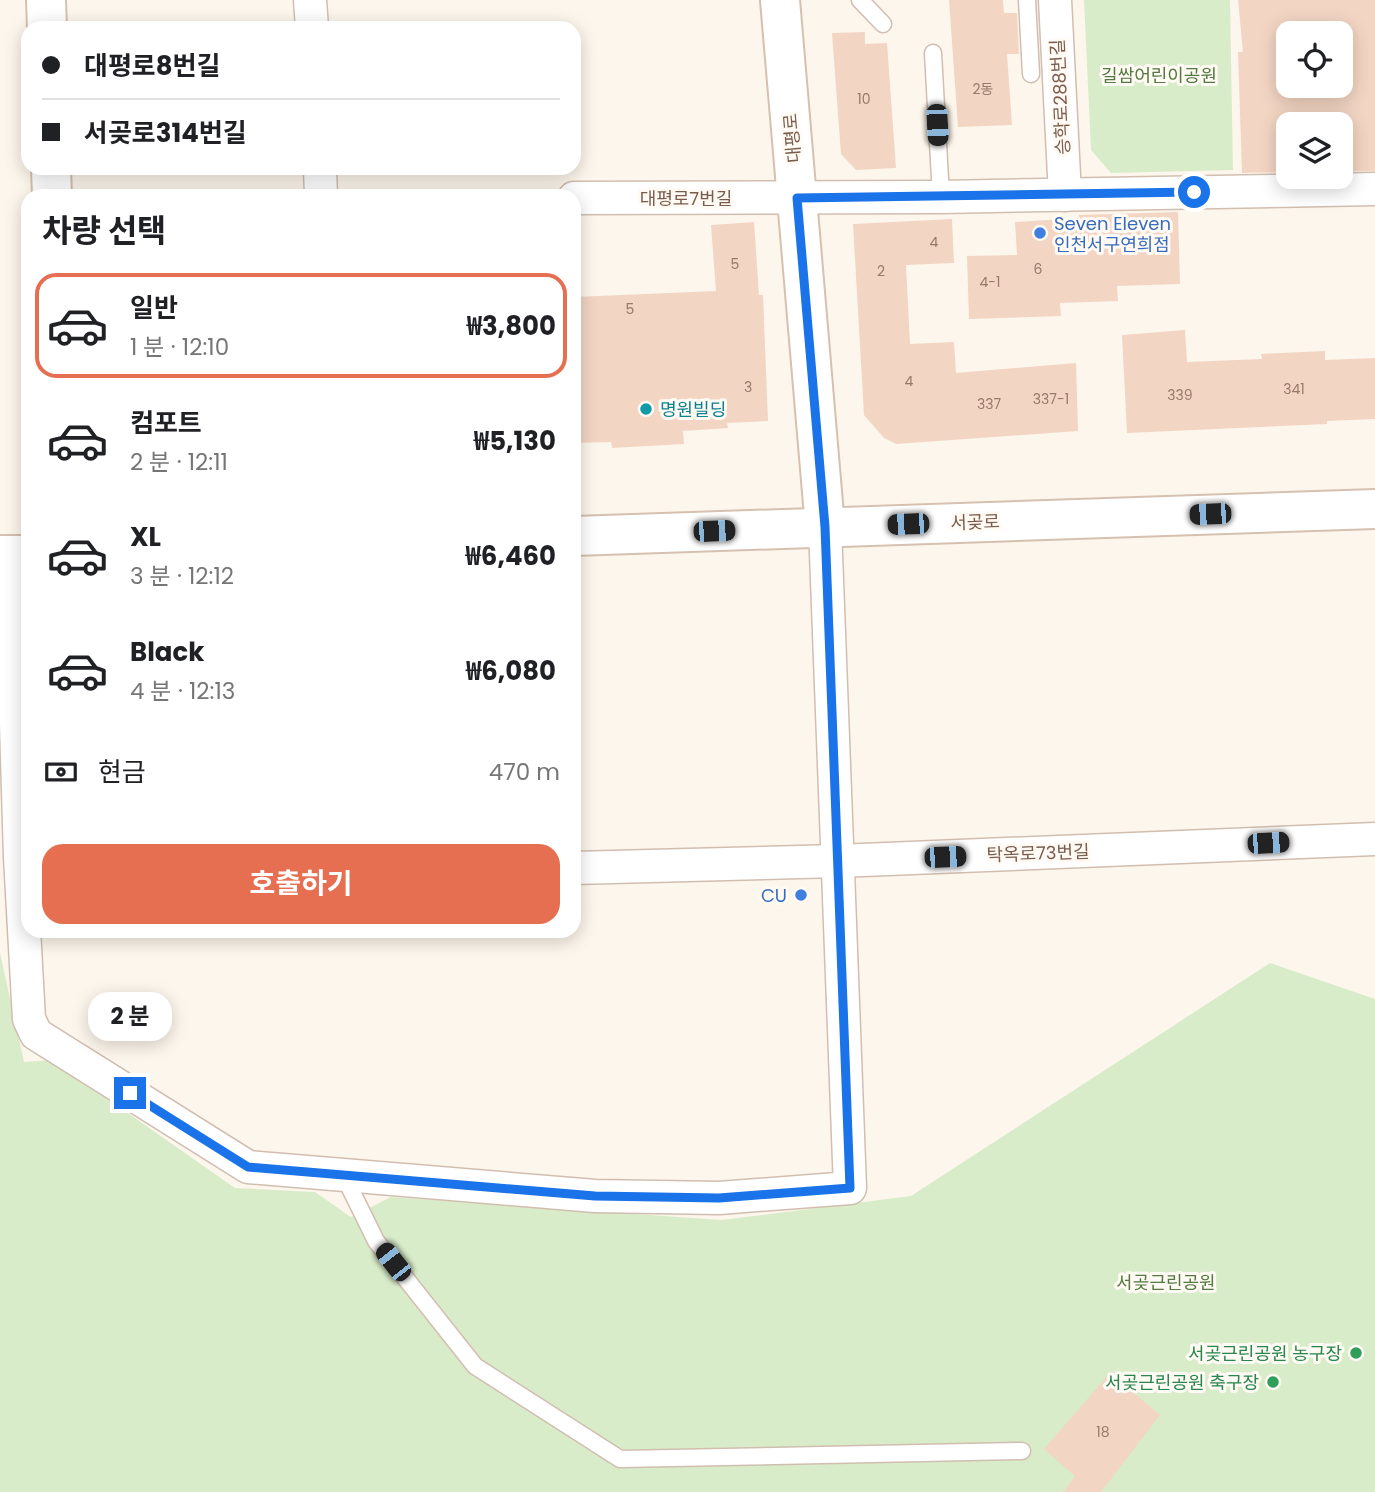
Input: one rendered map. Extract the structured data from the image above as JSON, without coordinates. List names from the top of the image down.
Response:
{
  "streets": {
    "main road": ["대평로", "서곶로"],
    "street": ["승학로288번길", "대평로7번길", "탁옥로73번길"]
  },
  "crossings": [
    ["승학로288번길", "대평로7번길"],
    ["대평로", "대평로7번길"],
    ["대평로", "서곶로"]
  ],
  "parks": ["길쌈어린이공원", "서곶근린공원"],
  "places": [
    "Seven Eleven 인천서구연희점",
    "명원빌딩",
    "CU",
    "서곶근린공원 농구장",
    "서곶근린공원 축구장"
  ],
  "house_numbers": [
    "2동",
    "10",
    "4",
    "5",
    "6",
    "2",
    "4-1",
    "5",
    "4",
    "3",
    "341",
    "339",
    "337-1",
    "337",
    "18"
  ],
  "page": {
    "banner": ["대평로8번길", "서곶로314번길"],
    "heading": "차량 선택",
    "list": [
      {
        "name": "일반",
        "note": "1 분 · 12:10",
        "value": "₩3,800"
      },
      {
        "name": "컴포트",
        "note": "2 분 · 12:11",
        "value": "₩5,130"
      },
      {
        "name": "XL",
        "note": "3 분 · 12:12",
        "value": "₩6,460"
      },
      {
        "name": "Black",
        "note": "4 분 · 12:13",
        "value": "₩6,080"
      }
    ],
    "pay": ["현금", "470 m"],
    "buttons": "호출하기",
    "bubble": "2 분"
  }
}
